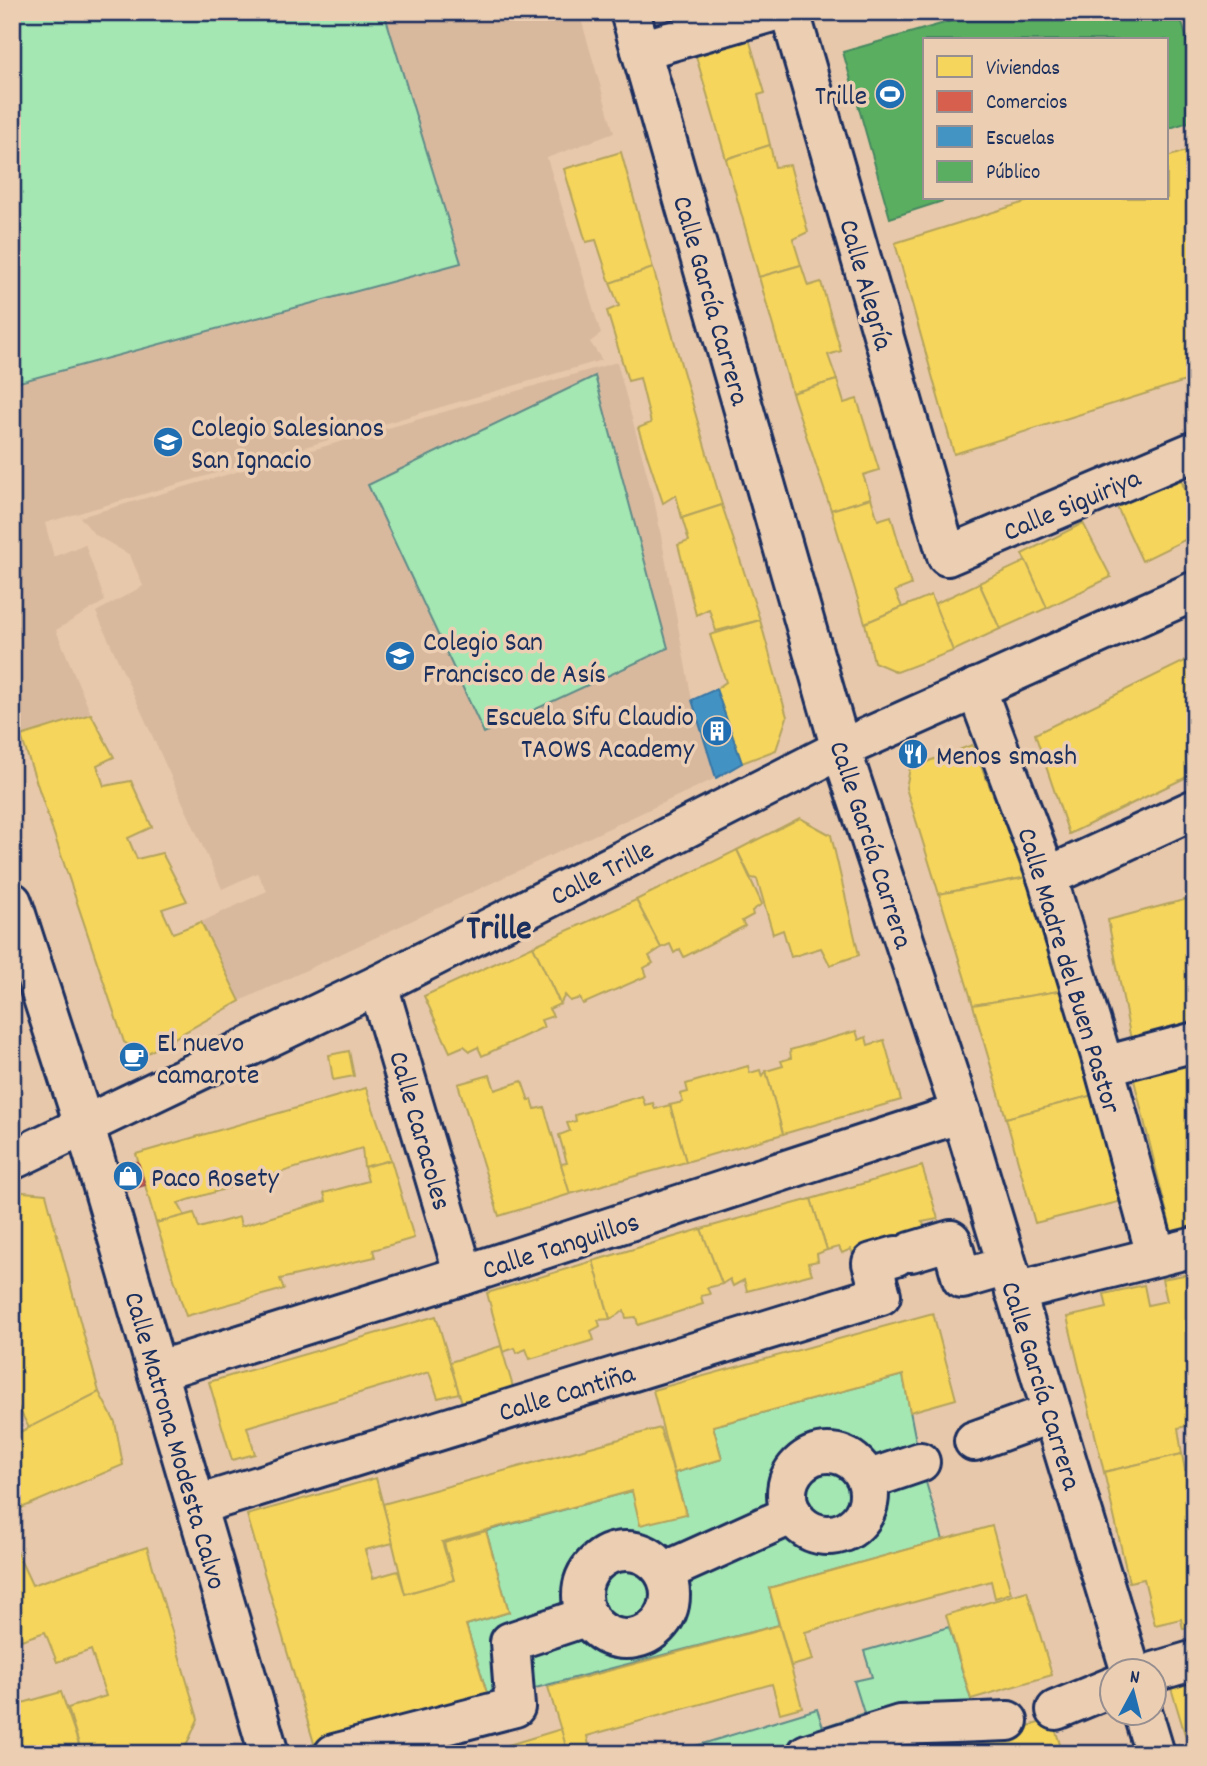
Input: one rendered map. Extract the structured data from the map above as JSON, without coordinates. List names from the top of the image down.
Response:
{
  "streets": {
    "street": [
      "Calle Alegría",
      "Calle García Carrera",
      "Calle Siguiriya",
      "Calle Trille",
      "Calle Madre del Buen Pastor",
      "Calle Caracoles",
      "Calle Tanguillos",
      "Calle Cantiña",
      "Calle Matrona Modesta Calvo"
    ]
  },
  "crossings": [
    ["Calle Alegría", "Calle Siguiriya"],
    ["Calle García Carrera", "Calle Trille"],
    ["Calle García Carrera", "Calle Tanguillos"],
    ["Calle García Carrera", "Calle Cantiña"],
    ["Calle Trille", "Calle Madre del Buen Pastor"],
    ["Calle Trille", "Calle Caracoles"],
    ["Calle Trille", "Calle Matrona Modesta Calvo"],
    ["Calle Caracoles", "Calle Tanguillos"],
    ["Calle Tanguillos", "Calle Matrona Modesta Calvo"],
    ["Calle Cantiña", "Calle Matrona Modesta Calvo"]
  ],
  "districts": ["Trille"],
  "places": {
    "sports": ["Trille"],
    "school or university": ["Colegio Salesianos San Ignacio", "Colegio San Francisco de Asís"],
    "building": ["Escuela Sifu Claudio TAOWS Academy"],
    "restaurant": ["Menos smash"],
    "cafe": ["El nuevo camarote"],
    "shop": ["Paco Rosety"]
  },
  "legend": [
    "Viviendas",
    "Comercios",
    "Escuelas",
    "Público"
  ],
  "north": "top"
}
